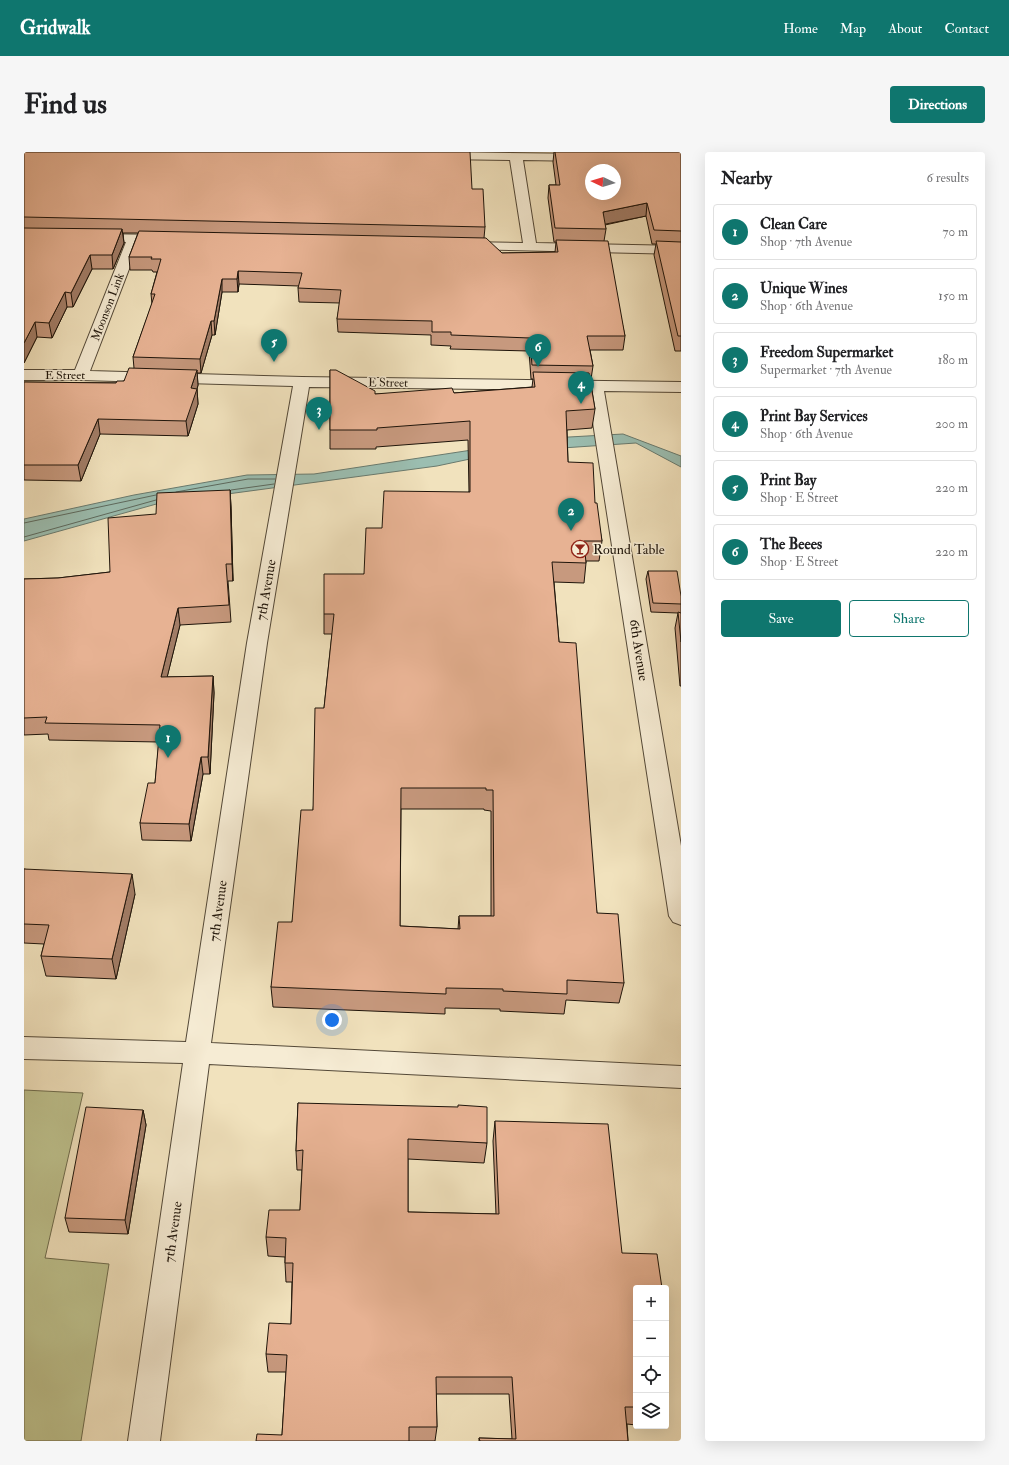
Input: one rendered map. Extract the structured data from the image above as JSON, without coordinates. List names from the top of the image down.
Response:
{
  "streets": {
    "street": [
      "Moonson Link",
      "E Street",
      "7th Avenue",
      "6th Avenue"
    ]
  },
  "crossings": [
    ["Moonson Link", "E Street"],
    ["E Street", "7th Avenue"],
    ["E Street", "6th Avenue"]
  ],
  "places": {
    "bar": ["Round Table"]
  },
  "north": "left",
  "page": {
    "header": "Gridwalk",
    "nav": [
      "Home",
      "Map",
      "About",
      "Contact"
    ],
    "buttons": [
      "Directions",
      ["Save", "Share"]
    ],
    "title": "Find us",
    "heading": ["Nearby", "6 results"],
    "list": [
      {
        "mark": "1",
        "name": "Clean Care",
        "note": "Shop · 7th Avenue",
        "value": "70 m"
      },
      {
        "mark": "2",
        "name": "Unique Wines",
        "note": "Shop · 6th Avenue",
        "value": "150 m"
      },
      {
        "mark": "3",
        "name": "Freedom Supermarket",
        "note": "Supermarket · 7th Avenue",
        "value": "180 m"
      },
      {
        "mark": "4",
        "name": "Print Bay Services",
        "note": "Shop · 6th Avenue",
        "value": "200 m"
      },
      {
        "mark": "5",
        "name": "Print Bay",
        "note": "Shop · E Street",
        "value": "220 m"
      },
      {
        "mark": "6",
        "name": "The Beees",
        "note": "Shop · E Street",
        "value": "220 m"
      }
    ],
    "pins": [
      "5",
      "6",
      "4",
      "3",
      "2",
      "1"
    ],
    "map_buttons": ["+", "−"]
  }
}
